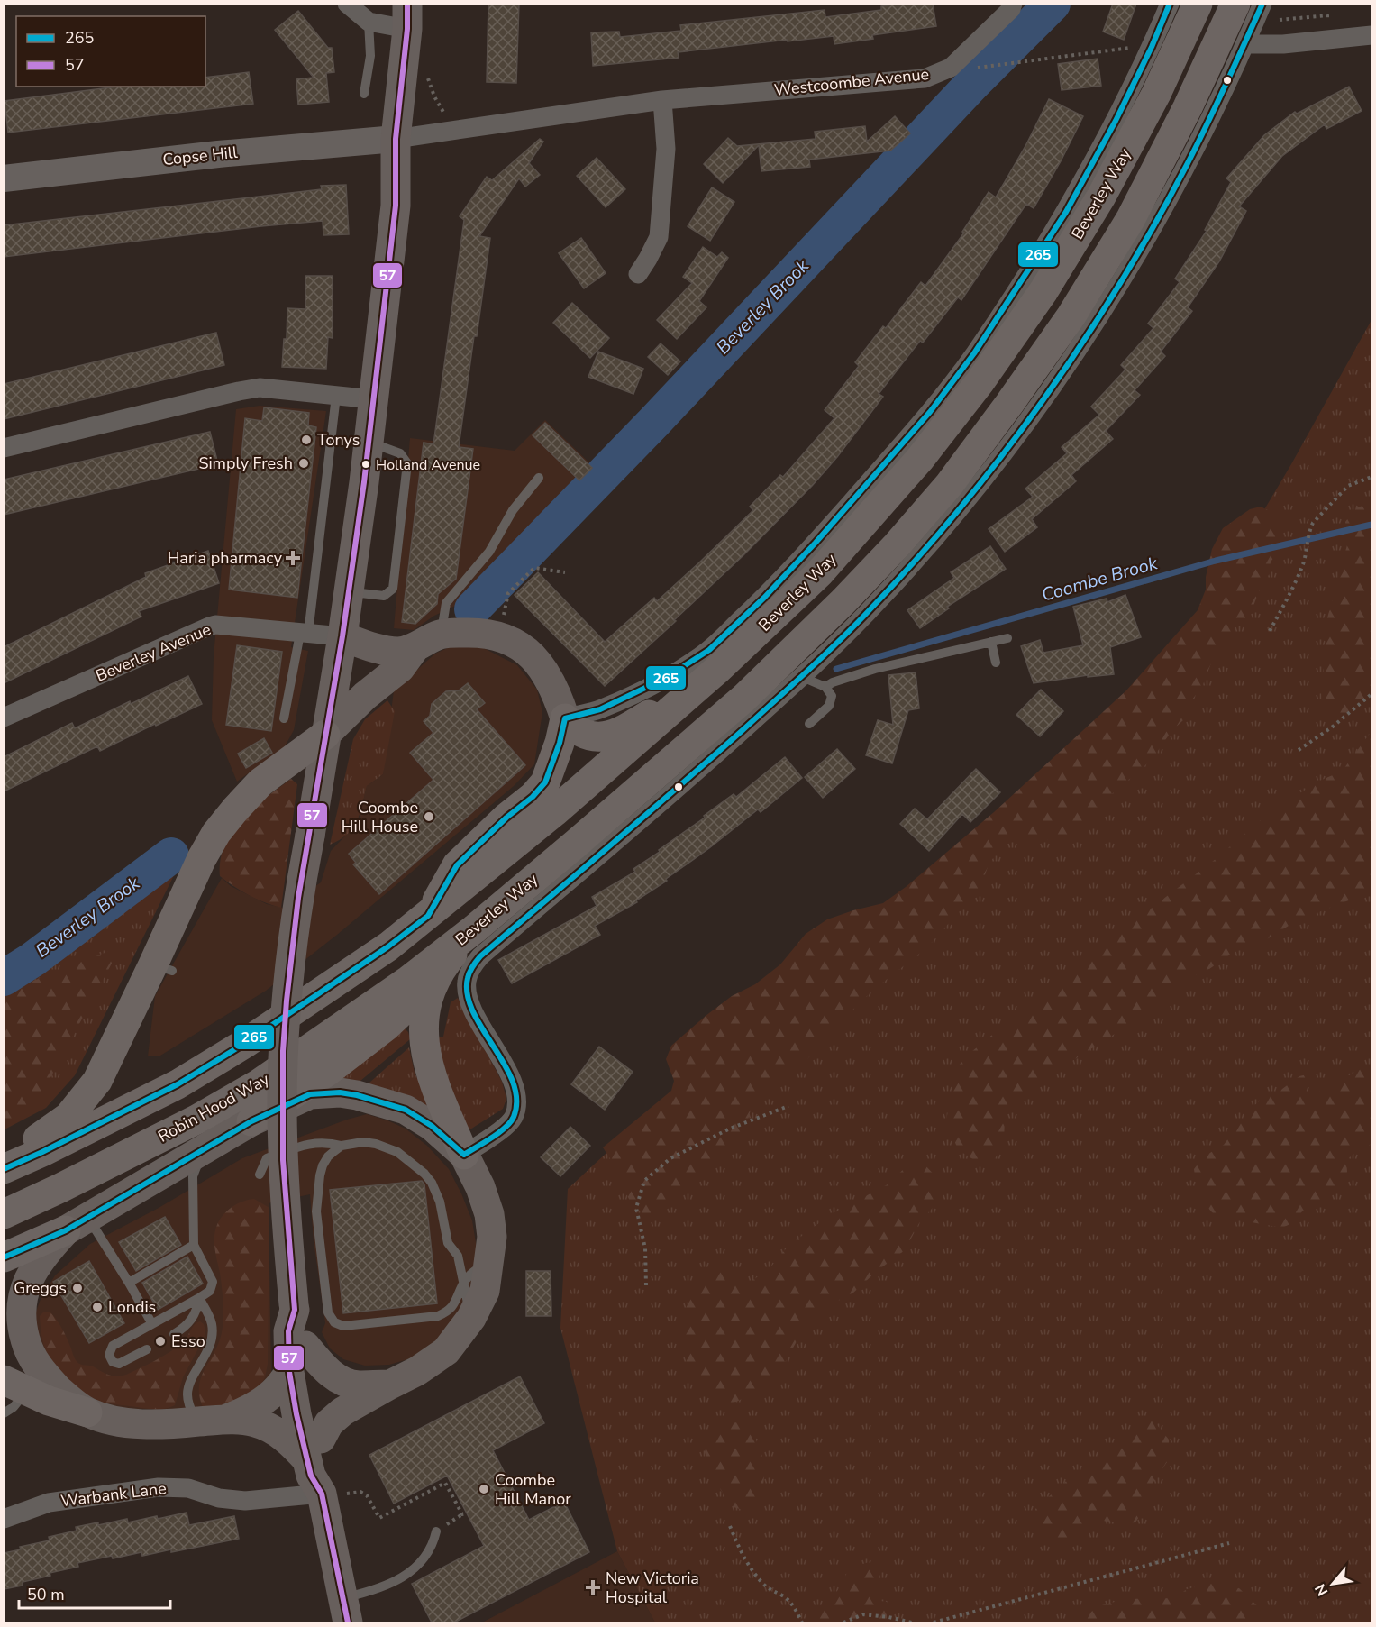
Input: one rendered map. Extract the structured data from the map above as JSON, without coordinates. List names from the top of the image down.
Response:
{
  "streets": {
    "highway": ["Beverley Way", "Robin Hood Way"],
    "street": [
      "Westcoombe Avenue",
      "Copse Hill",
      "Beverley Avenue",
      "Warbank Lane"
    ]
  },
  "crossings": [
    ["Westcoombe Avenue", "Copse Hill"],
    ["Beverley Way", "Robin Hood Way"]
  ],
  "water": ["Beverley Brook", "Coombe Brook"],
  "places": {
    "other": [
      "Tonys",
      "Simply Fresh",
      "Holland Avenue",
      "Coombe Hill House",
      "Greggs",
      "Londis",
      "Esso",
      "Coombe Hill Manor"
    ],
    "health": ["Haria pharmacy", "New Victoria Hospital"]
  },
  "lines": ["transit line 265", "transit line 57"],
  "legend": ["265", "57"],
  "scale_bar": "50 m",
  "north": "bottom left"
}
